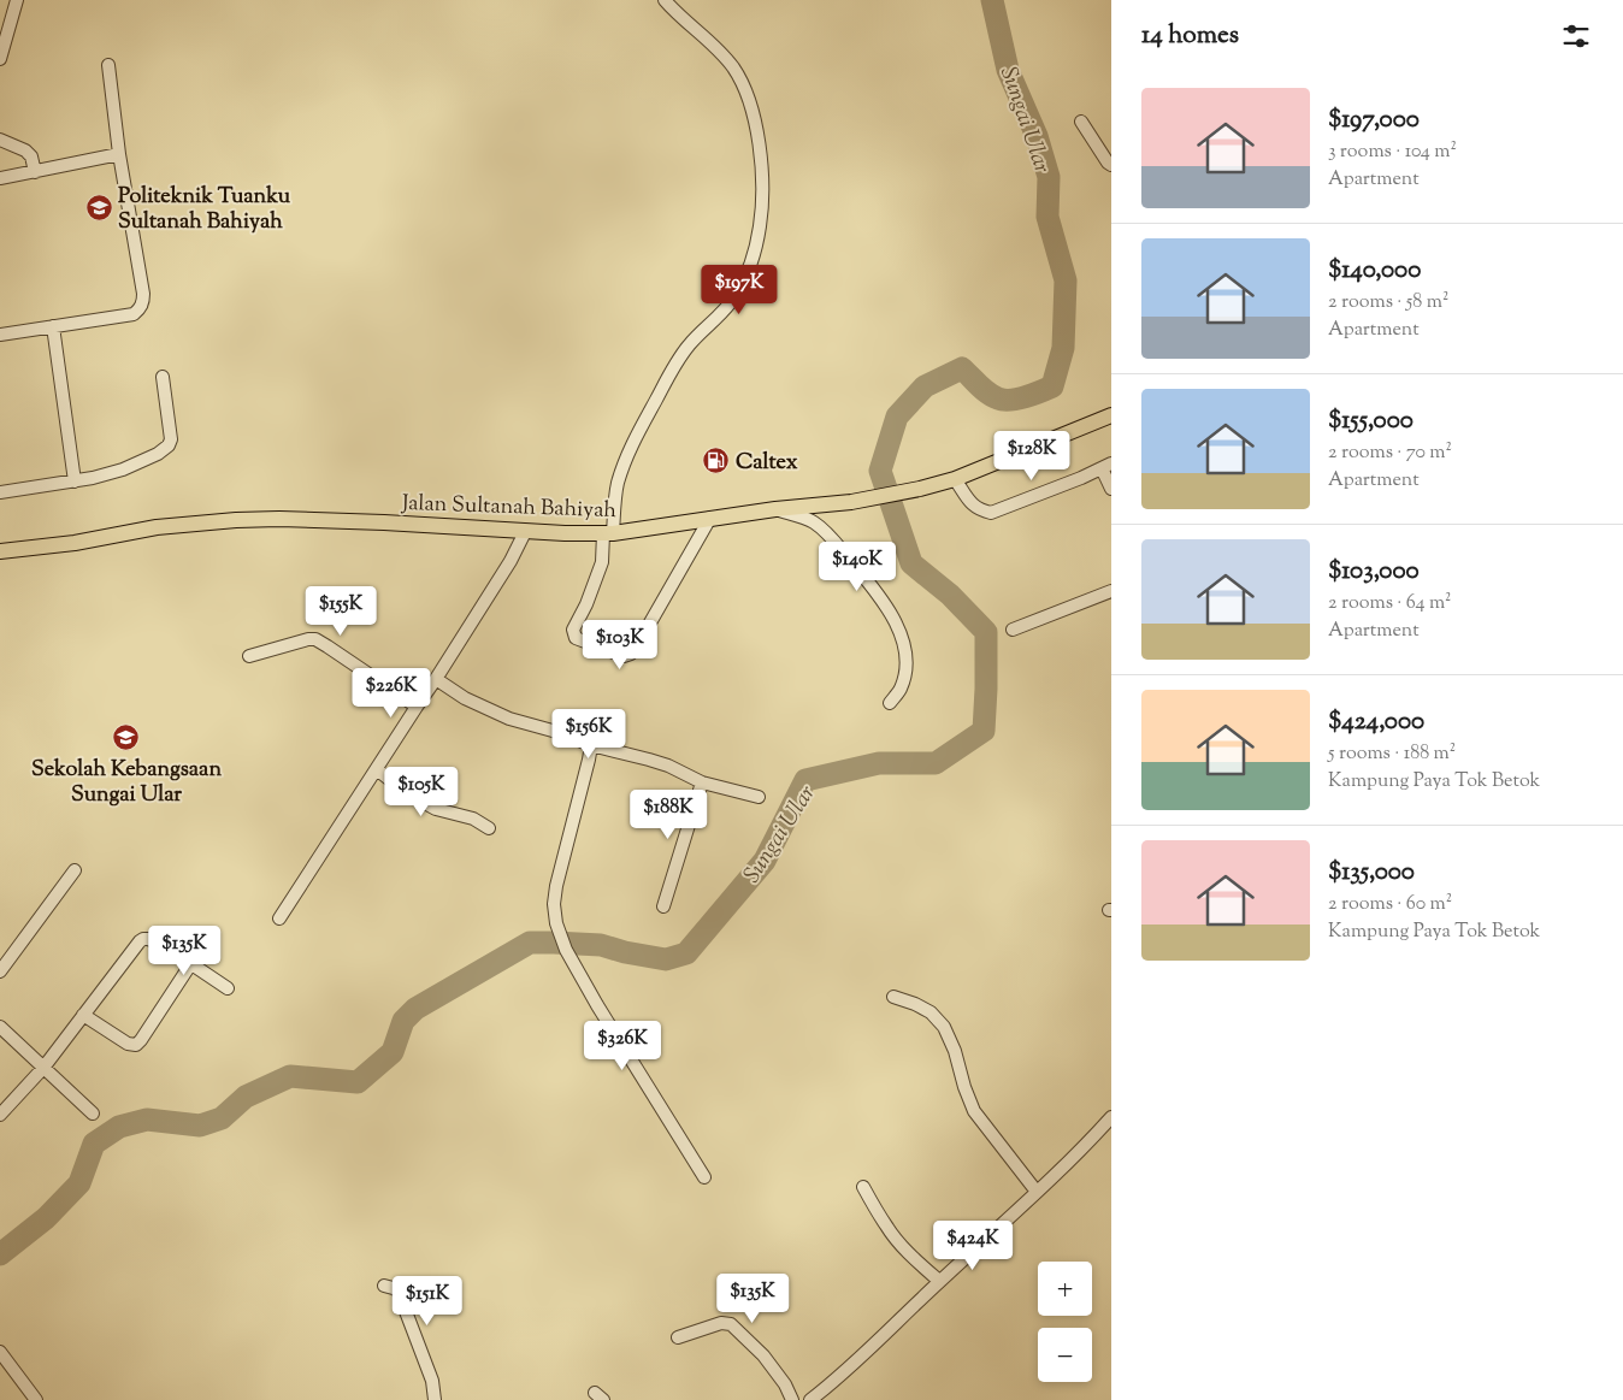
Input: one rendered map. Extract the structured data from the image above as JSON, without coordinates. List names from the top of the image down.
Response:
{
  "streets": {
    "main road": ["Jalan Sultanah Bahiyah"]
  },
  "water": ["Sungai Ular"],
  "places": {
    "school or university": ["Politeknik Tuanku Sultanah Bahiyah", "Sekolah Kebangsaan Sungai Ular"],
    "fuel station": ["Caltex"]
  },
  "page": {
    "heading": "14 homes",
    "list": [
      {
        "name": "$197,000",
        "note": "3 rooms · 104 m² · Apartment"
      },
      {
        "name": "$140,000",
        "note": "2 rooms · 58 m² · Apartment"
      },
      {
        "name": "$155,000",
        "note": "2 rooms · 70 m² · Apartment"
      },
      {
        "name": "$103,000",
        "note": "2 rooms · 64 m² · Apartment"
      },
      {
        "name": "$424,000",
        "note": "5 rooms · 188 m² · Kampung Paya Tok Betok"
      },
      {
        "name": "$135,000",
        "note": "2 rooms · 60 m² · Kampung Paya Tok Betok"
      }
    ],
    "price": [
      "$197K",
      "$128K",
      "$140K",
      "$155K",
      "$103K",
      "$226K",
      "$156K",
      "$105K",
      "$188K",
      "$135K",
      "$326K",
      "$424K",
      "$135K",
      "$151K"
    ],
    "map_buttons": ["+", "−"]
  }
}
